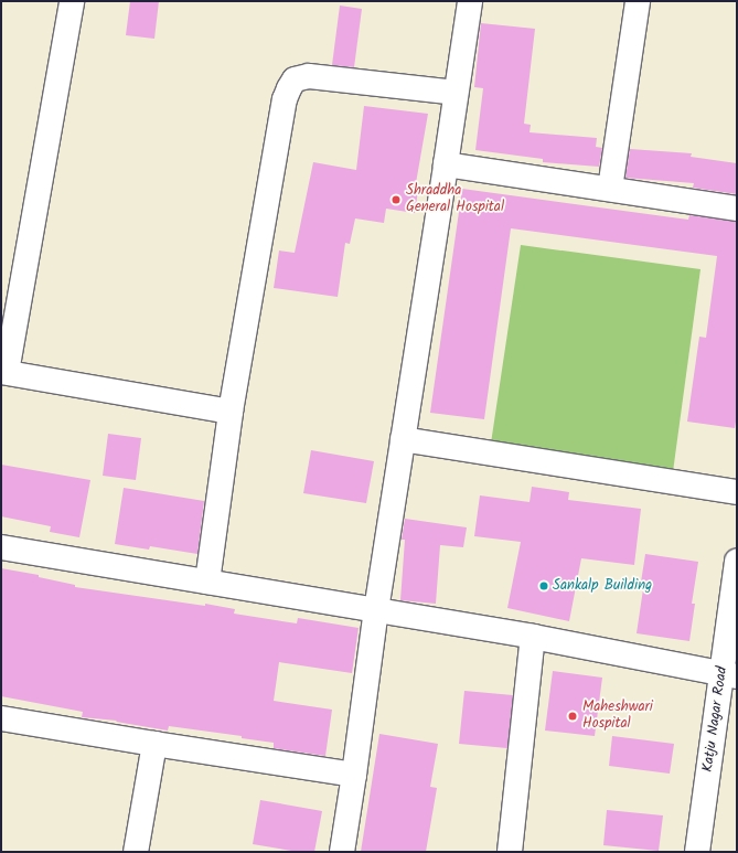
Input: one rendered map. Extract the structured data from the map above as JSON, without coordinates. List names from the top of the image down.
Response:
{
  "streets": {
    "street": ["Katju Nagar Road"]
  },
  "places": ["Shraddha General Hospital", "Sankalp Building", "Maheshwari Hospital"]
}
